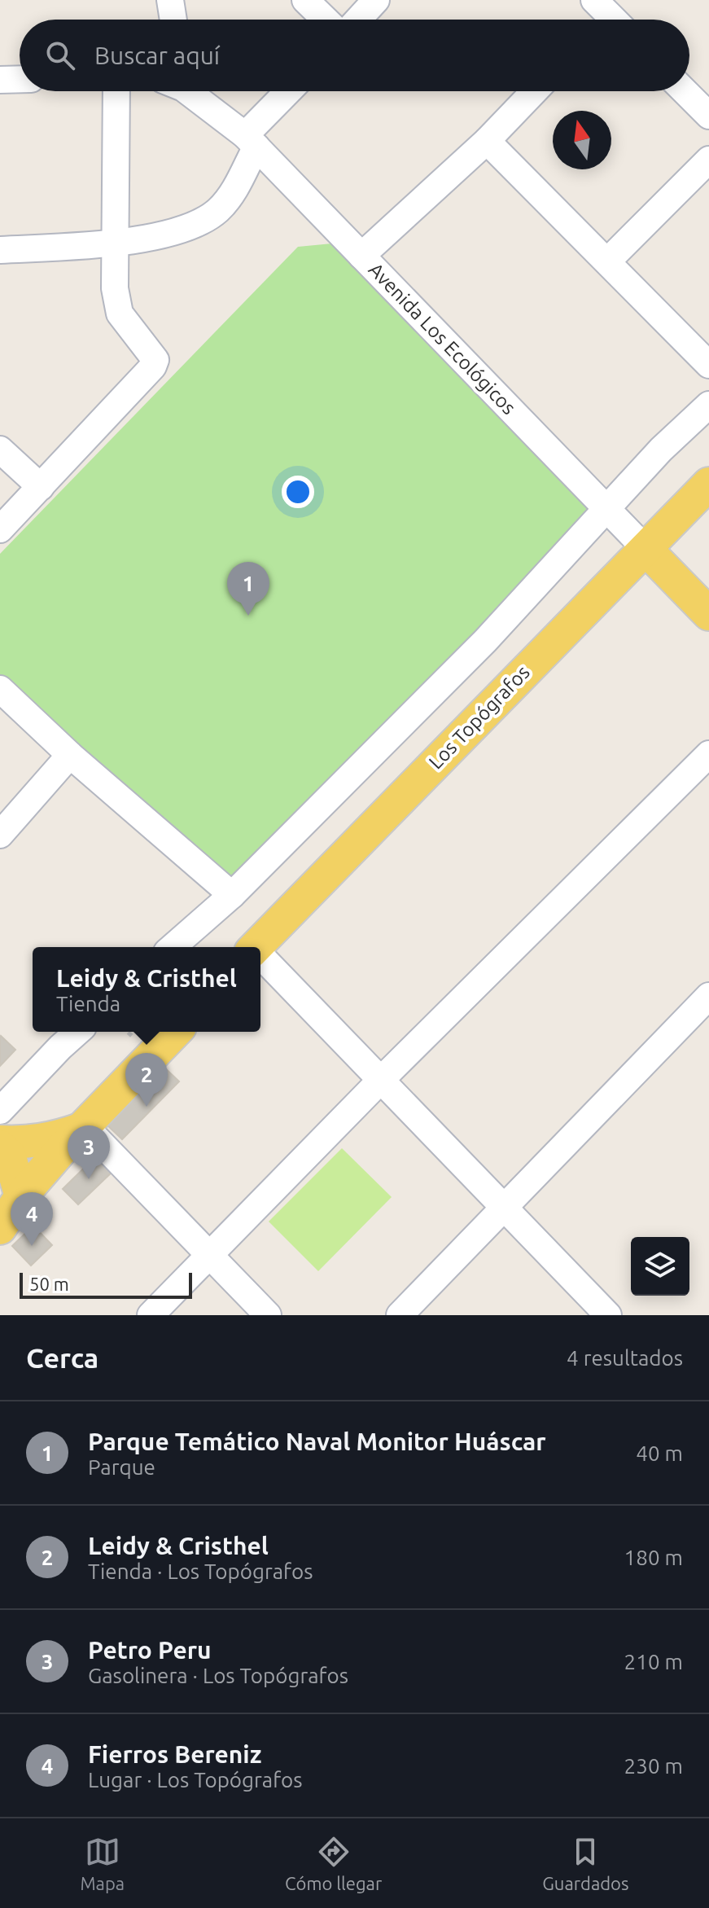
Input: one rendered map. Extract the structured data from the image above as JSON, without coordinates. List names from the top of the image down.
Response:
{
  "streets": {
    "main road": ["Avenida Los Ecológicos", "Los Topógrafos"]
  },
  "crossings": [
    ["Avenida Los Ecológicos", "Los Topógrafos"]
  ],
  "scale_bar": "50 m",
  "north": "top",
  "page": {
    "search": "Buscar aquí",
    "pins": [
      "1",
      "2",
      "3",
      "4"
    ],
    "popup": ["Leidy & Cristhel", "Tienda"],
    "scale": "50 m",
    "heading": ["Cerca", "4 resultados"],
    "list": [
      {
        "mark": "1",
        "name": "Parque Temático Naval Monitor Huáscar",
        "note": "Parque",
        "value": "40 m"
      },
      {
        "mark": "2",
        "name": "Leidy & Cristhel",
        "note": "Tienda · Los Topógrafos",
        "value": "180 m"
      },
      {
        "mark": "3",
        "name": "Petro Peru",
        "note": "Gasolinera · Los Topógrafos",
        "value": "210 m"
      },
      {
        "mark": "4",
        "name": "Fierros Bereniz",
        "note": "Lugar · Los Topógrafos",
        "value": "230 m"
      }
    ],
    "nav": ["Mapa", "Cómo llegar", "Guardados"]
  }
}
